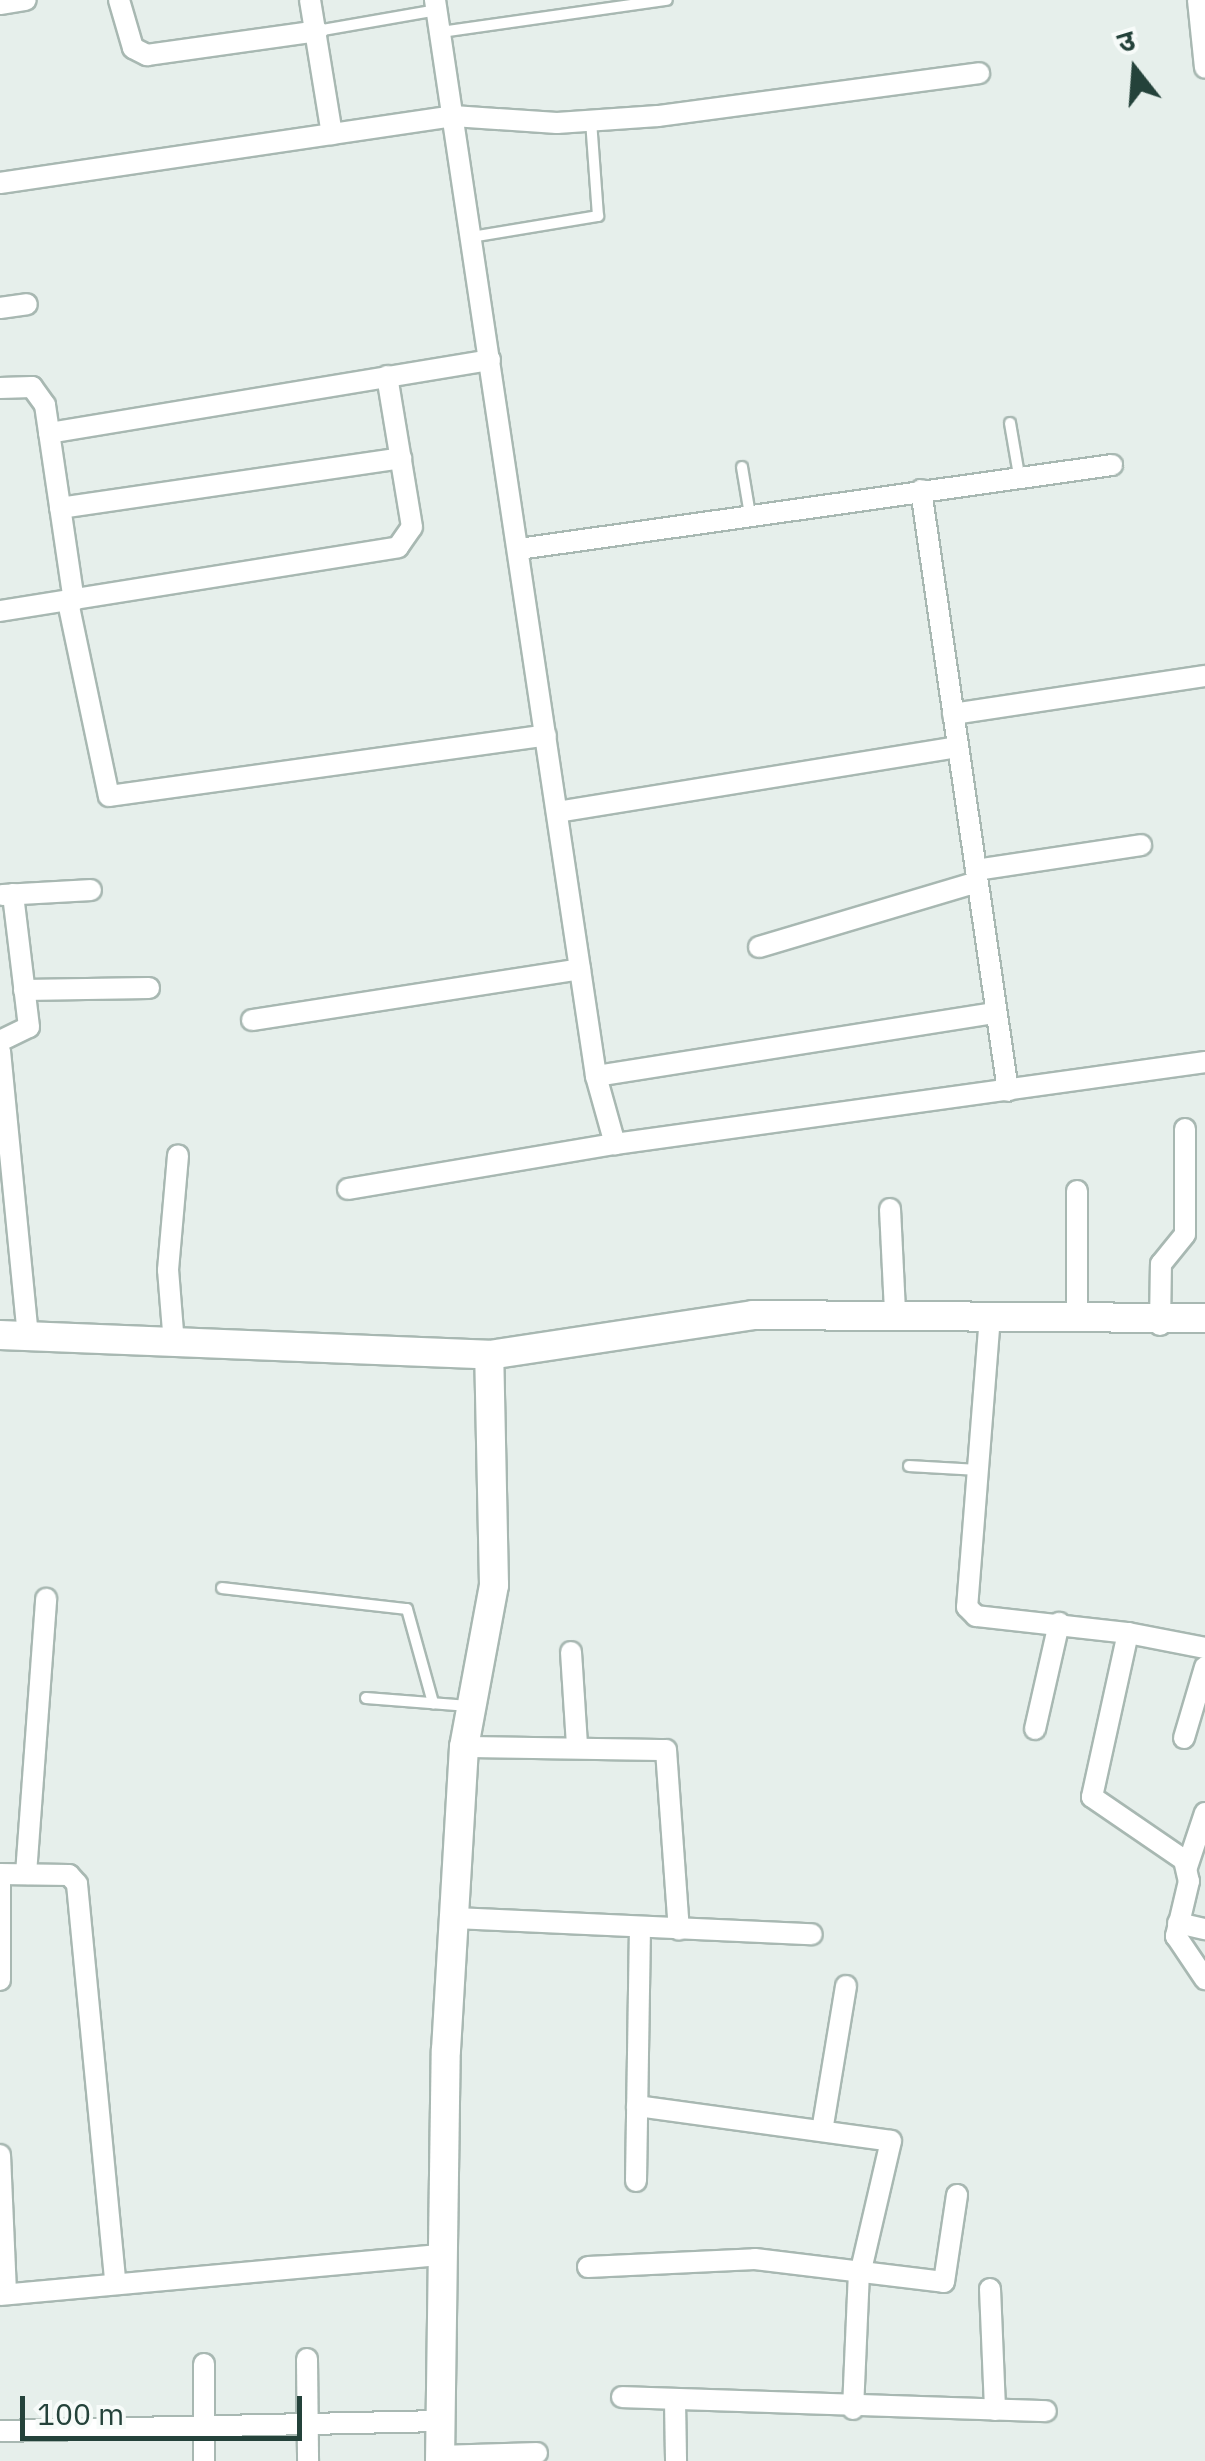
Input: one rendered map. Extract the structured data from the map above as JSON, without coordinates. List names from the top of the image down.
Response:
{
  "scale_bar": "100 m",
  "north": "top"
}
